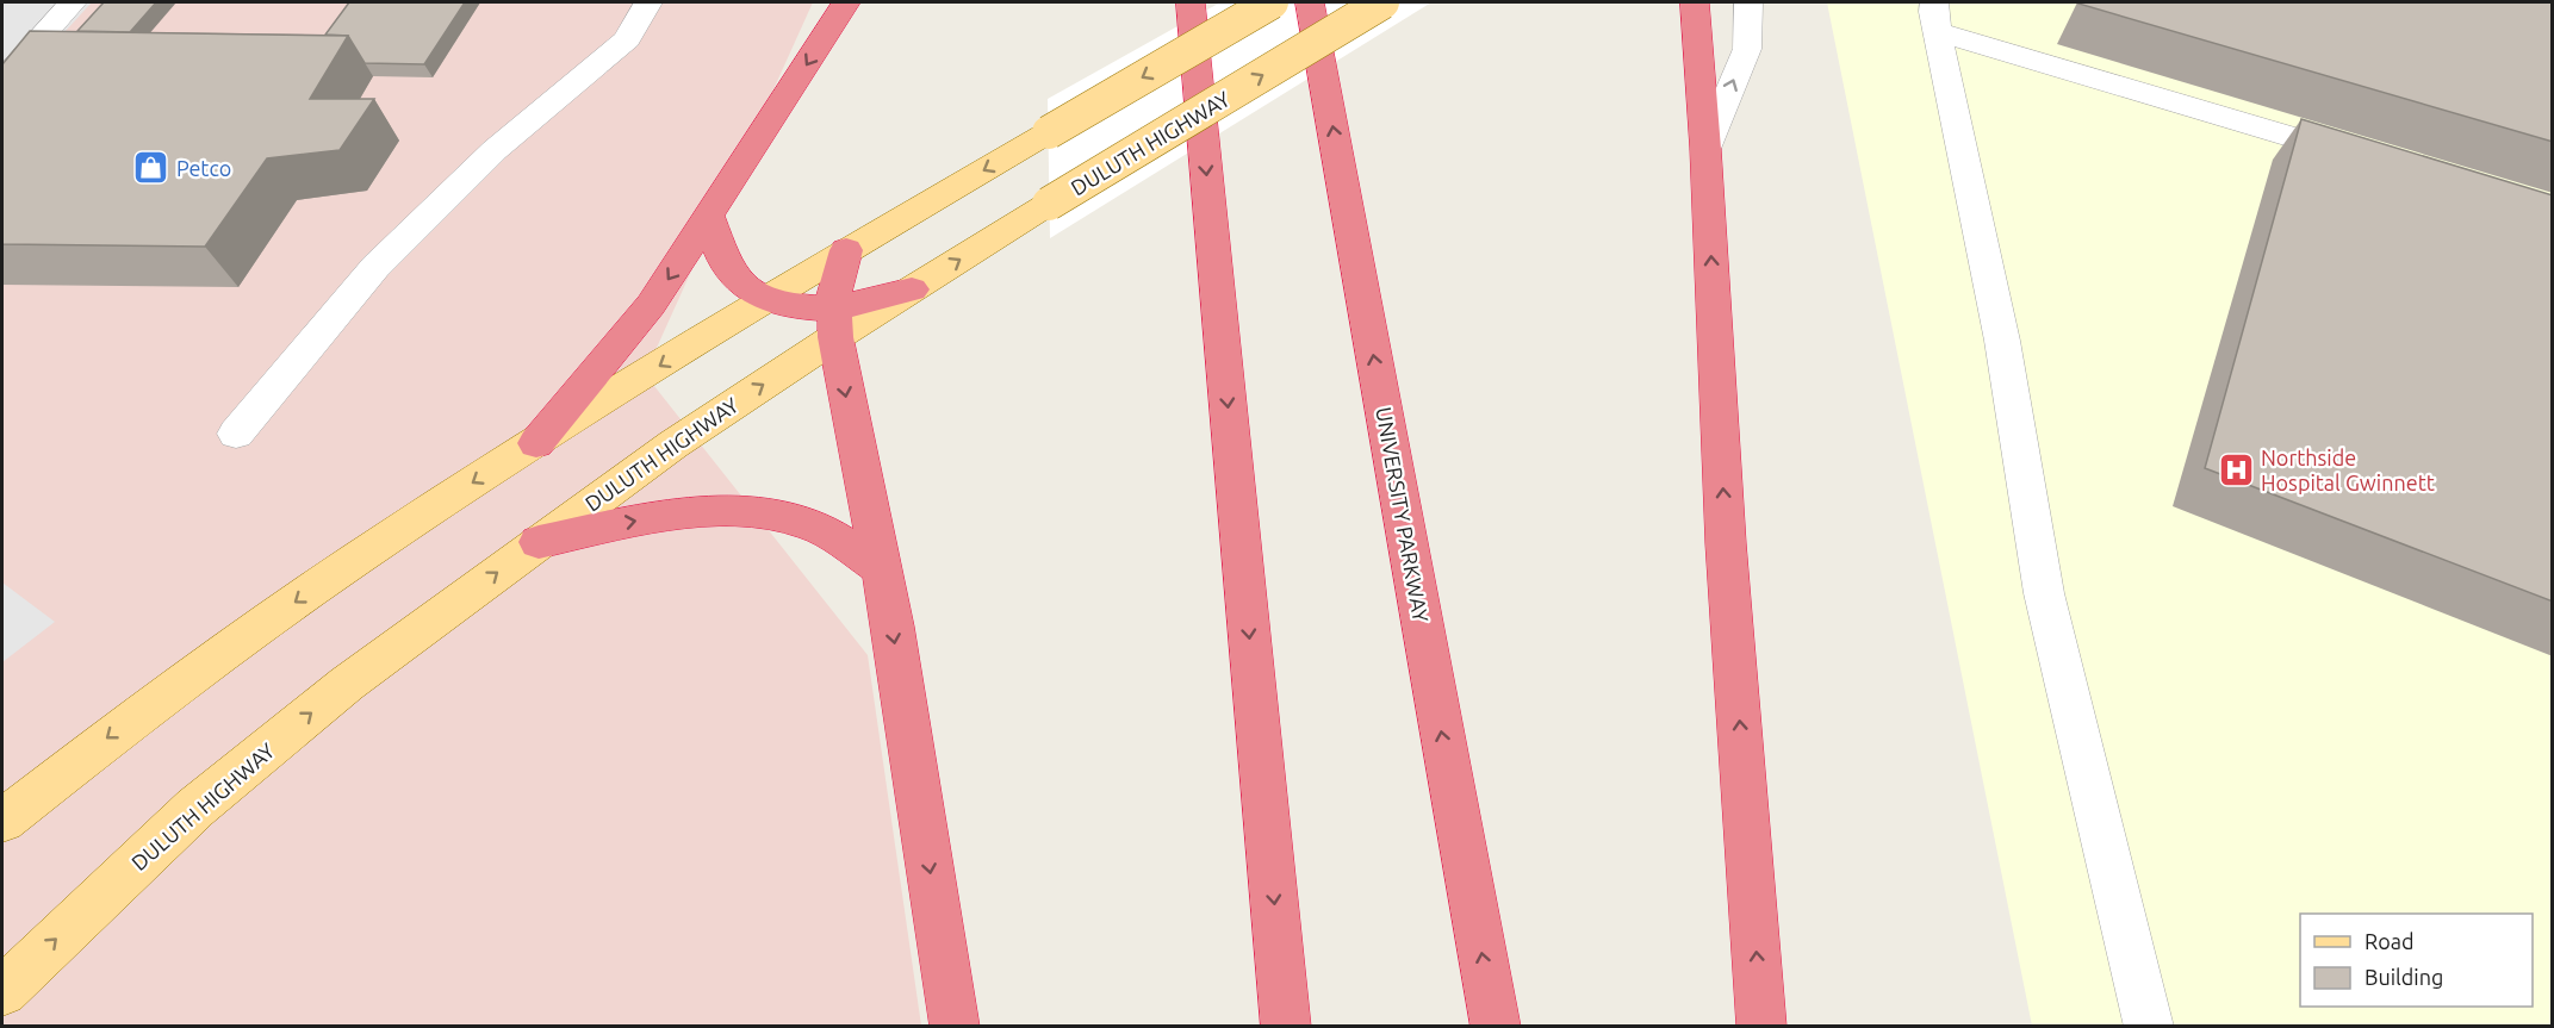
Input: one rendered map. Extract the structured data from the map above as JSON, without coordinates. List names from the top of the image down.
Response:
{
  "streets": {
    "highway": ["UNIVERSITY PARKWAY"],
    "main road": ["DULUTH HIGHWAY"]
  },
  "places": {
    "shop": ["Petco"],
    "hospital": ["Northside Hospital Gwinnett"]
  },
  "legend": ["Road", "Building"]
}
